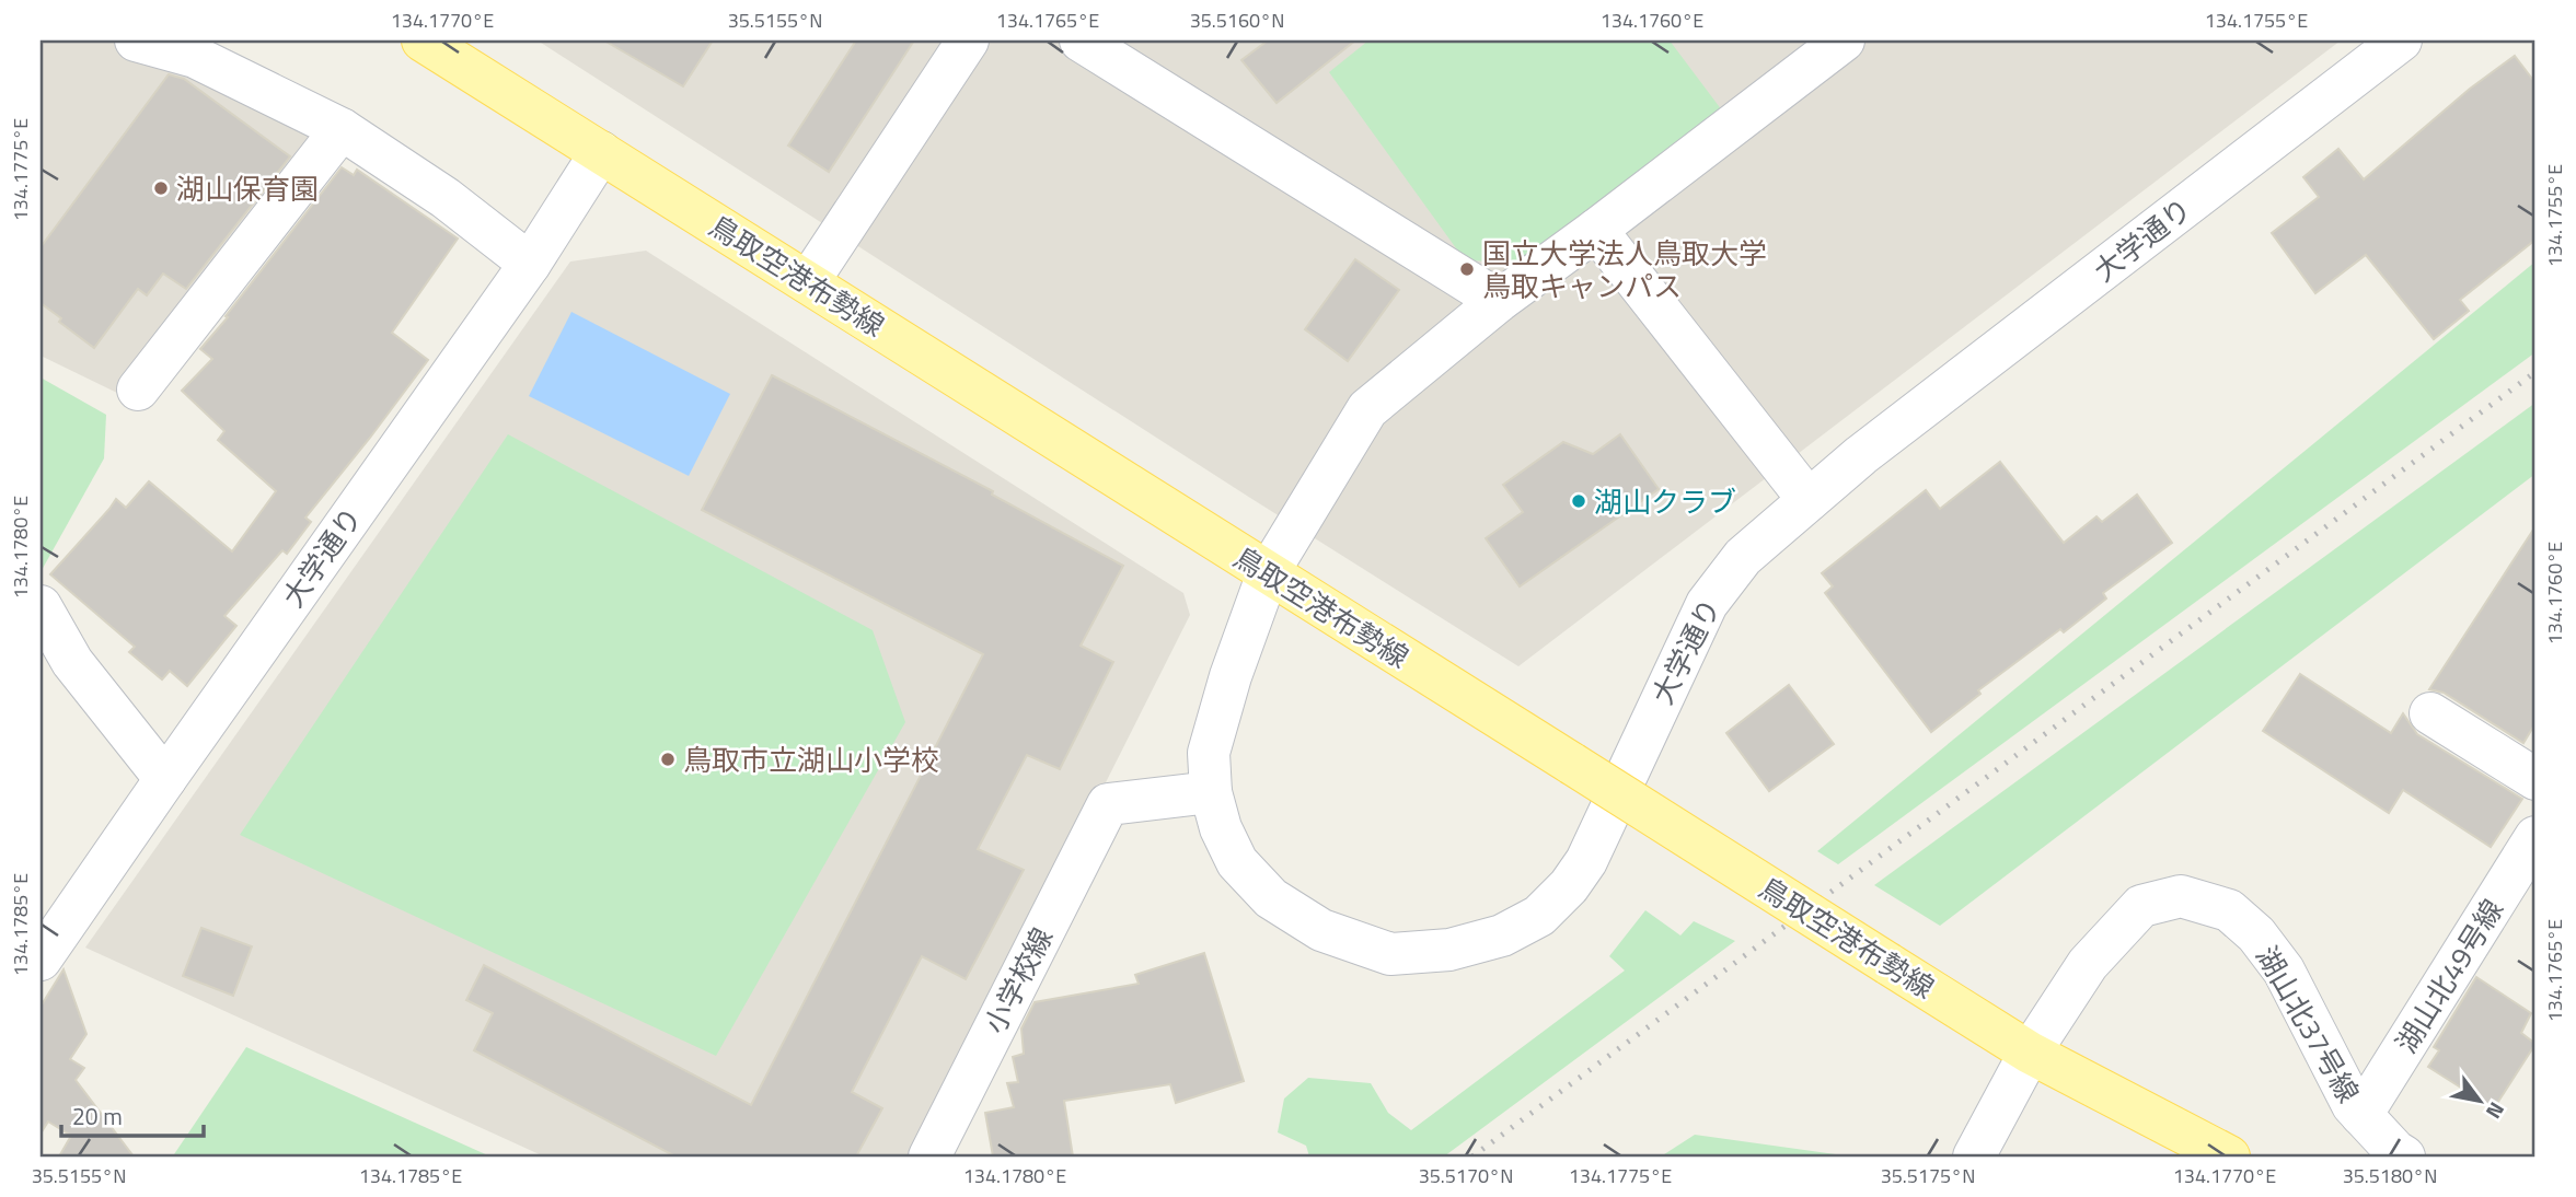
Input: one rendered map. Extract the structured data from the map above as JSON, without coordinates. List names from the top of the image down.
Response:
{
  "streets": {
    "main road": ["鳥取空港布勢線"],
    "street": [
      "大学通り",
      "湖山北49号線",
      "小学校線",
      "湖山北37号線"
    ]
  },
  "crossings": [
    ["大学通り", "鳥取空港布勢線"],
    ["大学通り", "小学校線"],
    ["鳥取空港布勢線", "湖山北37号線"],
    ["湖山北49号線", "湖山北37号線"]
  ],
  "places": [
    "湖山保育園",
    "国立大学法人鳥取大学 鳥取キャンパス",
    "湖山クラブ",
    "鳥取市立湖山小学校"
  ],
  "scale_bar": "20 m",
  "north": "bottom right",
  "coordinates": [
    "134.1770°E",
    "35.5155°N",
    "134.1765°E",
    "35.5160°N",
    "134.1760°E",
    "134.1755°E",
    "134.1775°E",
    "134.1780°E",
    "134.1785°E",
    "35.5170°N",
    "35.5175°N",
    "35.5180°N"
  ]
}
